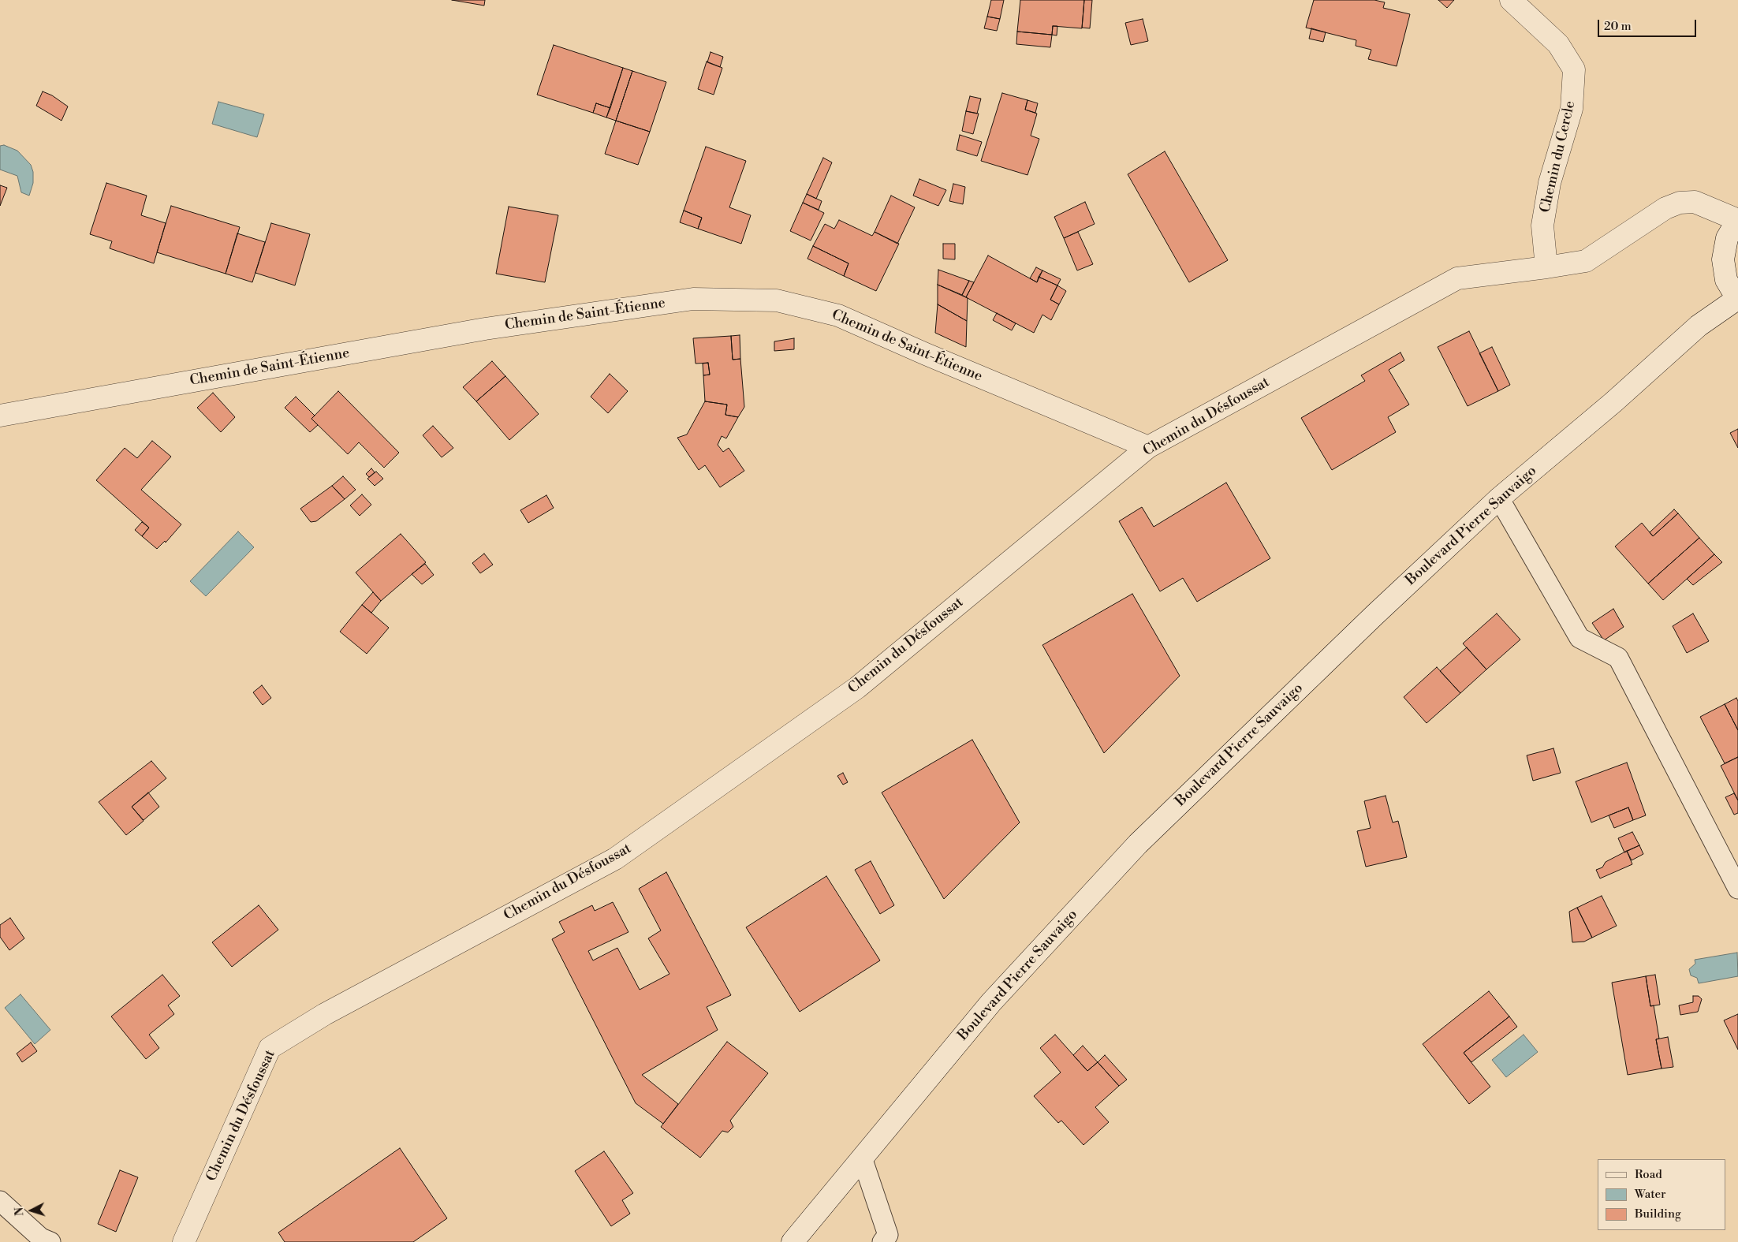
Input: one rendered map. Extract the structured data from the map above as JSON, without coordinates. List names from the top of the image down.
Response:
{
  "streets": {
    "street": [
      "Chemin du Cercle",
      "Chemin de Saint-Étienne",
      "Chemin du Désfoussat",
      "Boulevard Pierre Sauvaigo"
    ]
  },
  "crossings": [
    ["Chemin du Cercle", "Chemin du Désfoussat"],
    ["Chemin de Saint-Étienne", "Chemin du Désfoussat"]
  ],
  "legend": ["Road", "Water", "Building"],
  "scale_bar": "20 m",
  "north": "left"
}
